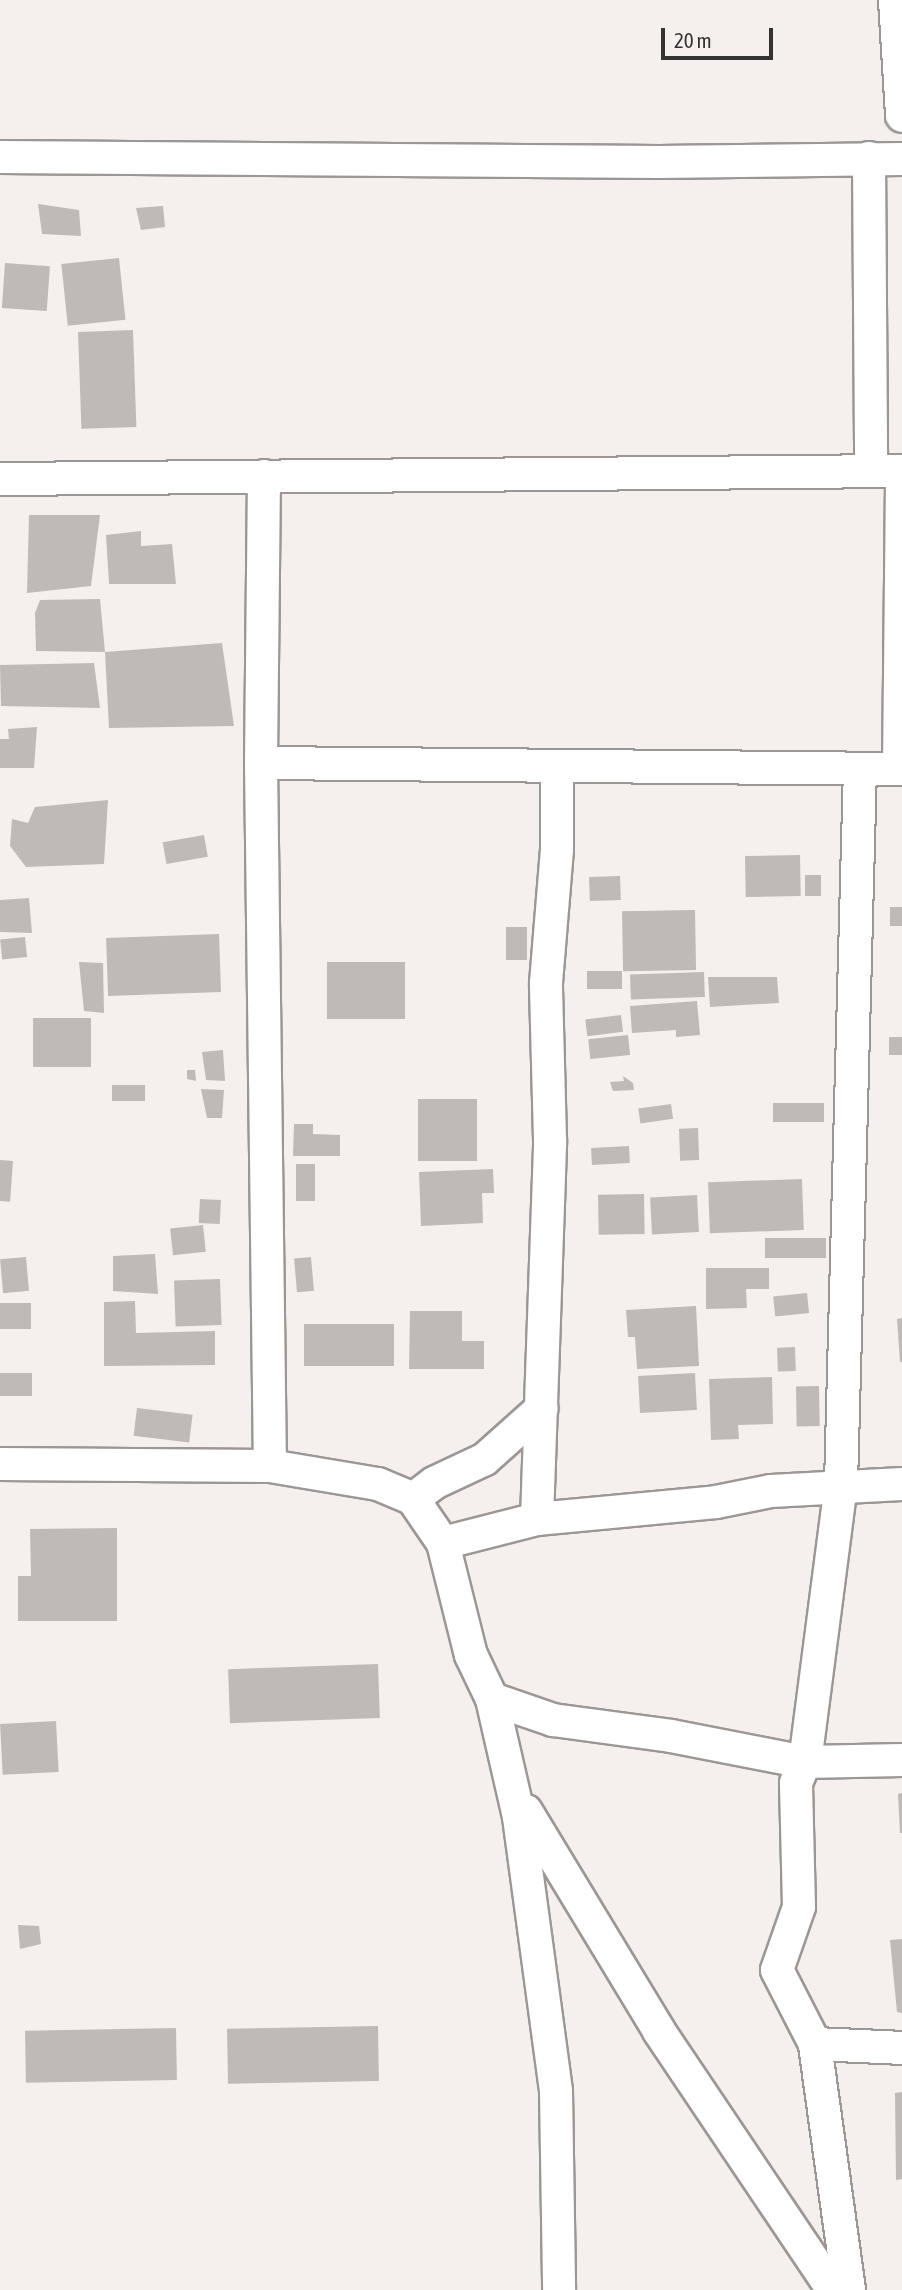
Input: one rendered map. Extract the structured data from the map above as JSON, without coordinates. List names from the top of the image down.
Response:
{
  "scale_bar": "20 m"
}
